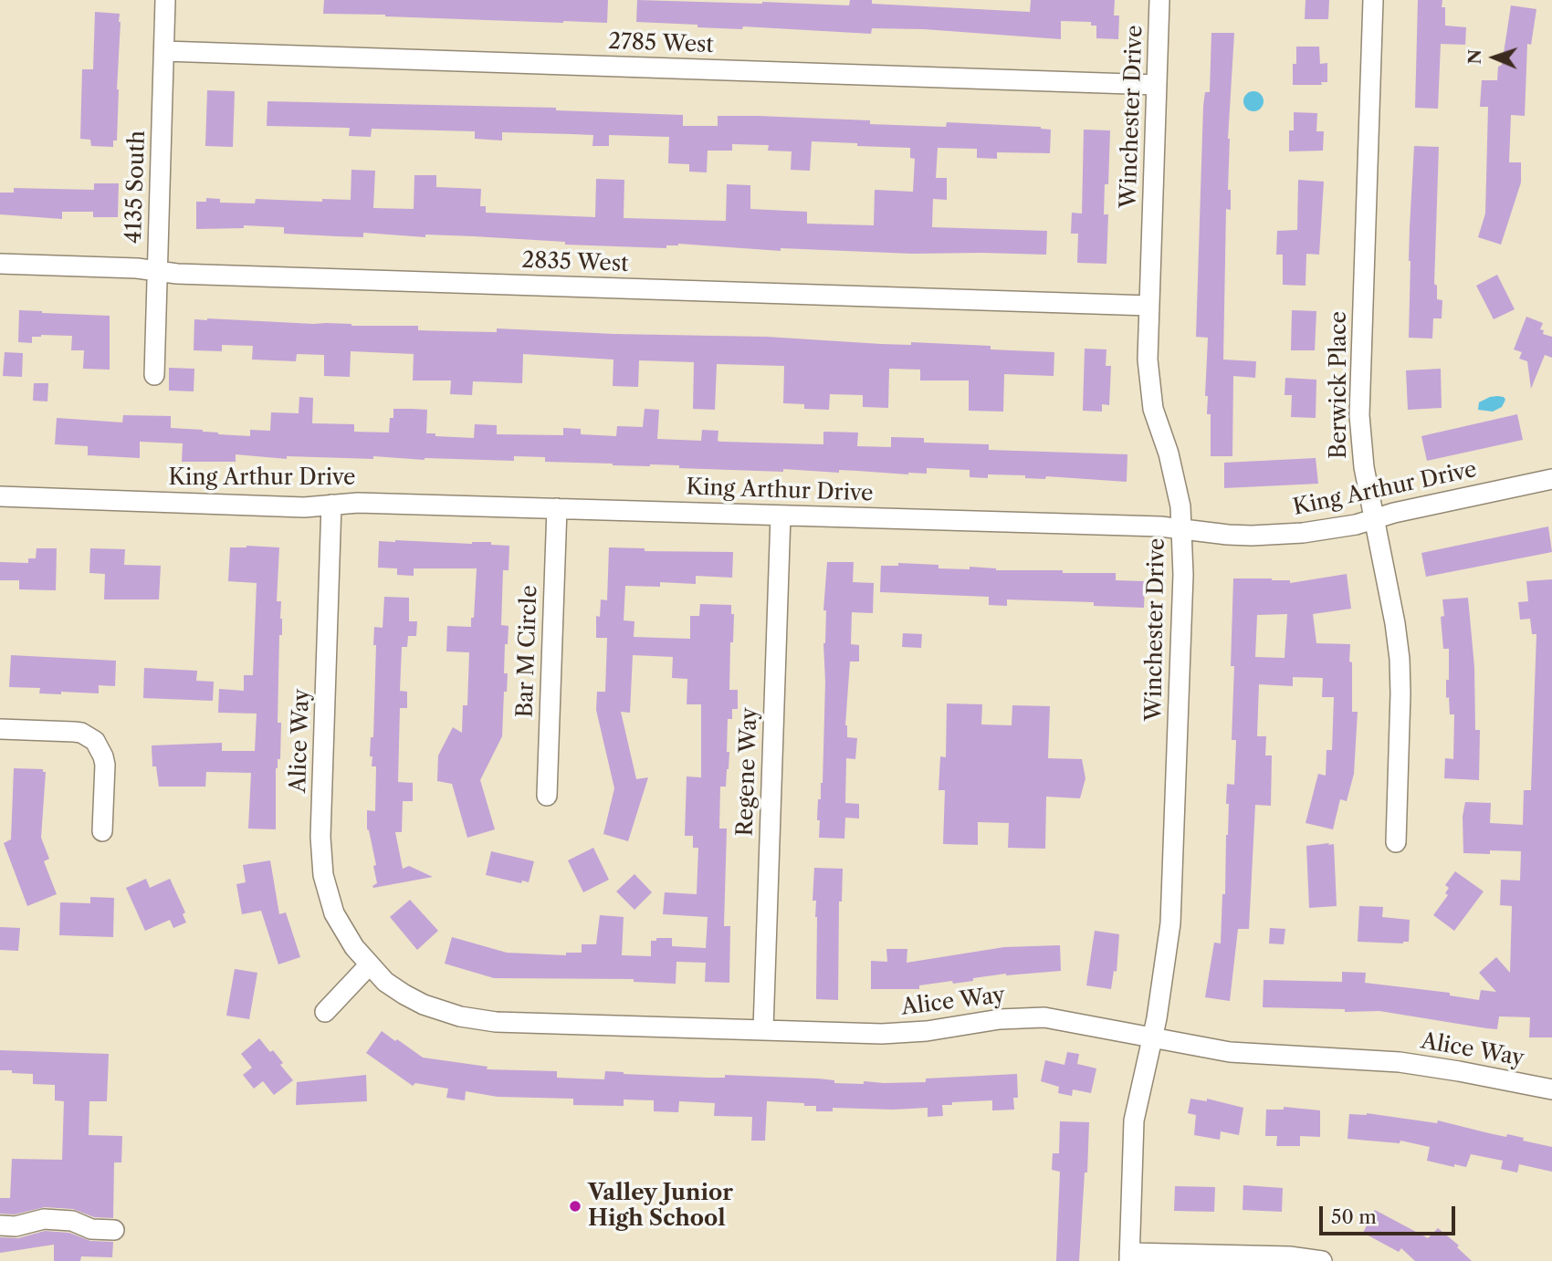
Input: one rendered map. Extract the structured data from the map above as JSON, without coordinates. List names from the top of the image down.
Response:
{
  "streets": {
    "street": [
      "2785 West",
      "Winchester Drive",
      "4135 South",
      "2835 West",
      "Berwick Place",
      "King Arthur Drive",
      "Bar M Circle",
      "Alice Way",
      "Regene Way"
    ]
  },
  "crossings": [
    ["2785 West", "Winchester Drive"],
    ["2785 West", "4135 South"],
    ["Winchester Drive", "2835 West"],
    ["Winchester Drive", "King Arthur Drive"],
    ["Winchester Drive", "Alice Way"],
    ["4135 South", "2835 West"],
    ["Berwick Place", "King Arthur Drive"],
    ["King Arthur Drive", "Bar M Circle"],
    ["King Arthur Drive", "Alice Way"],
    ["King Arthur Drive", "Regene Way"],
    ["Alice Way", "Regene Way"]
  ],
  "places": ["Valley Junior High School"],
  "scale_bar": "50 m",
  "north": "left"
}
